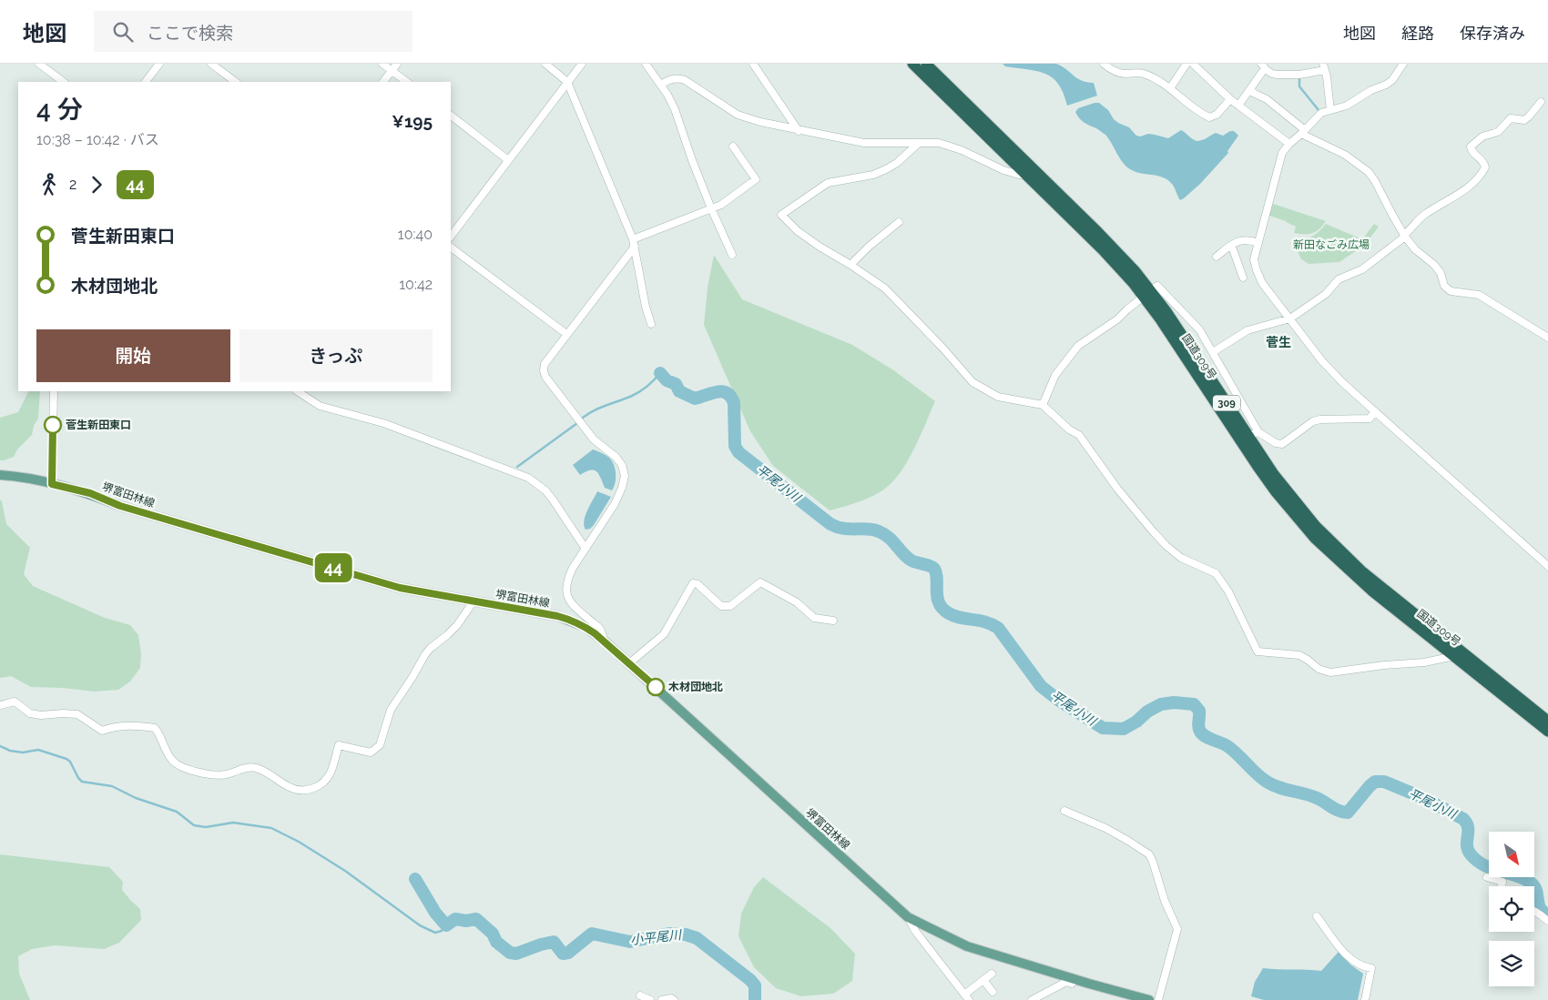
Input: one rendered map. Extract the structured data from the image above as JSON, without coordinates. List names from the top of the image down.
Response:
{
  "streets": {
    "highway": ["国道309号", "309"],
    "main road": ["堺富田林線"]
  },
  "districts": ["菅生"],
  "water": ["平尾小川", "小平尾川"],
  "parks": ["新田なごみ広場"],
  "places": ["菅生新田東口", "木材団地北"],
  "lines": ["bus line 44"],
  "north": "bottom right",
  "page": {
    "header": "地図",
    "search": "ここで検索",
    "nav": ["地図", "経路", "保存済み"],
    "on_map": "44",
    "heading": ["4 分", "10:38 – 10:42 · バス", "¥195"],
    "legs": ["2", "44"],
    "list": [
      {
        "name": "菅生新田東口",
        "value": "10:40"
      },
      {
        "name": "木材団地北",
        "value": "10:42"
      }
    ],
    "buttons": ["開始", "きっぷ"]
  }
}
